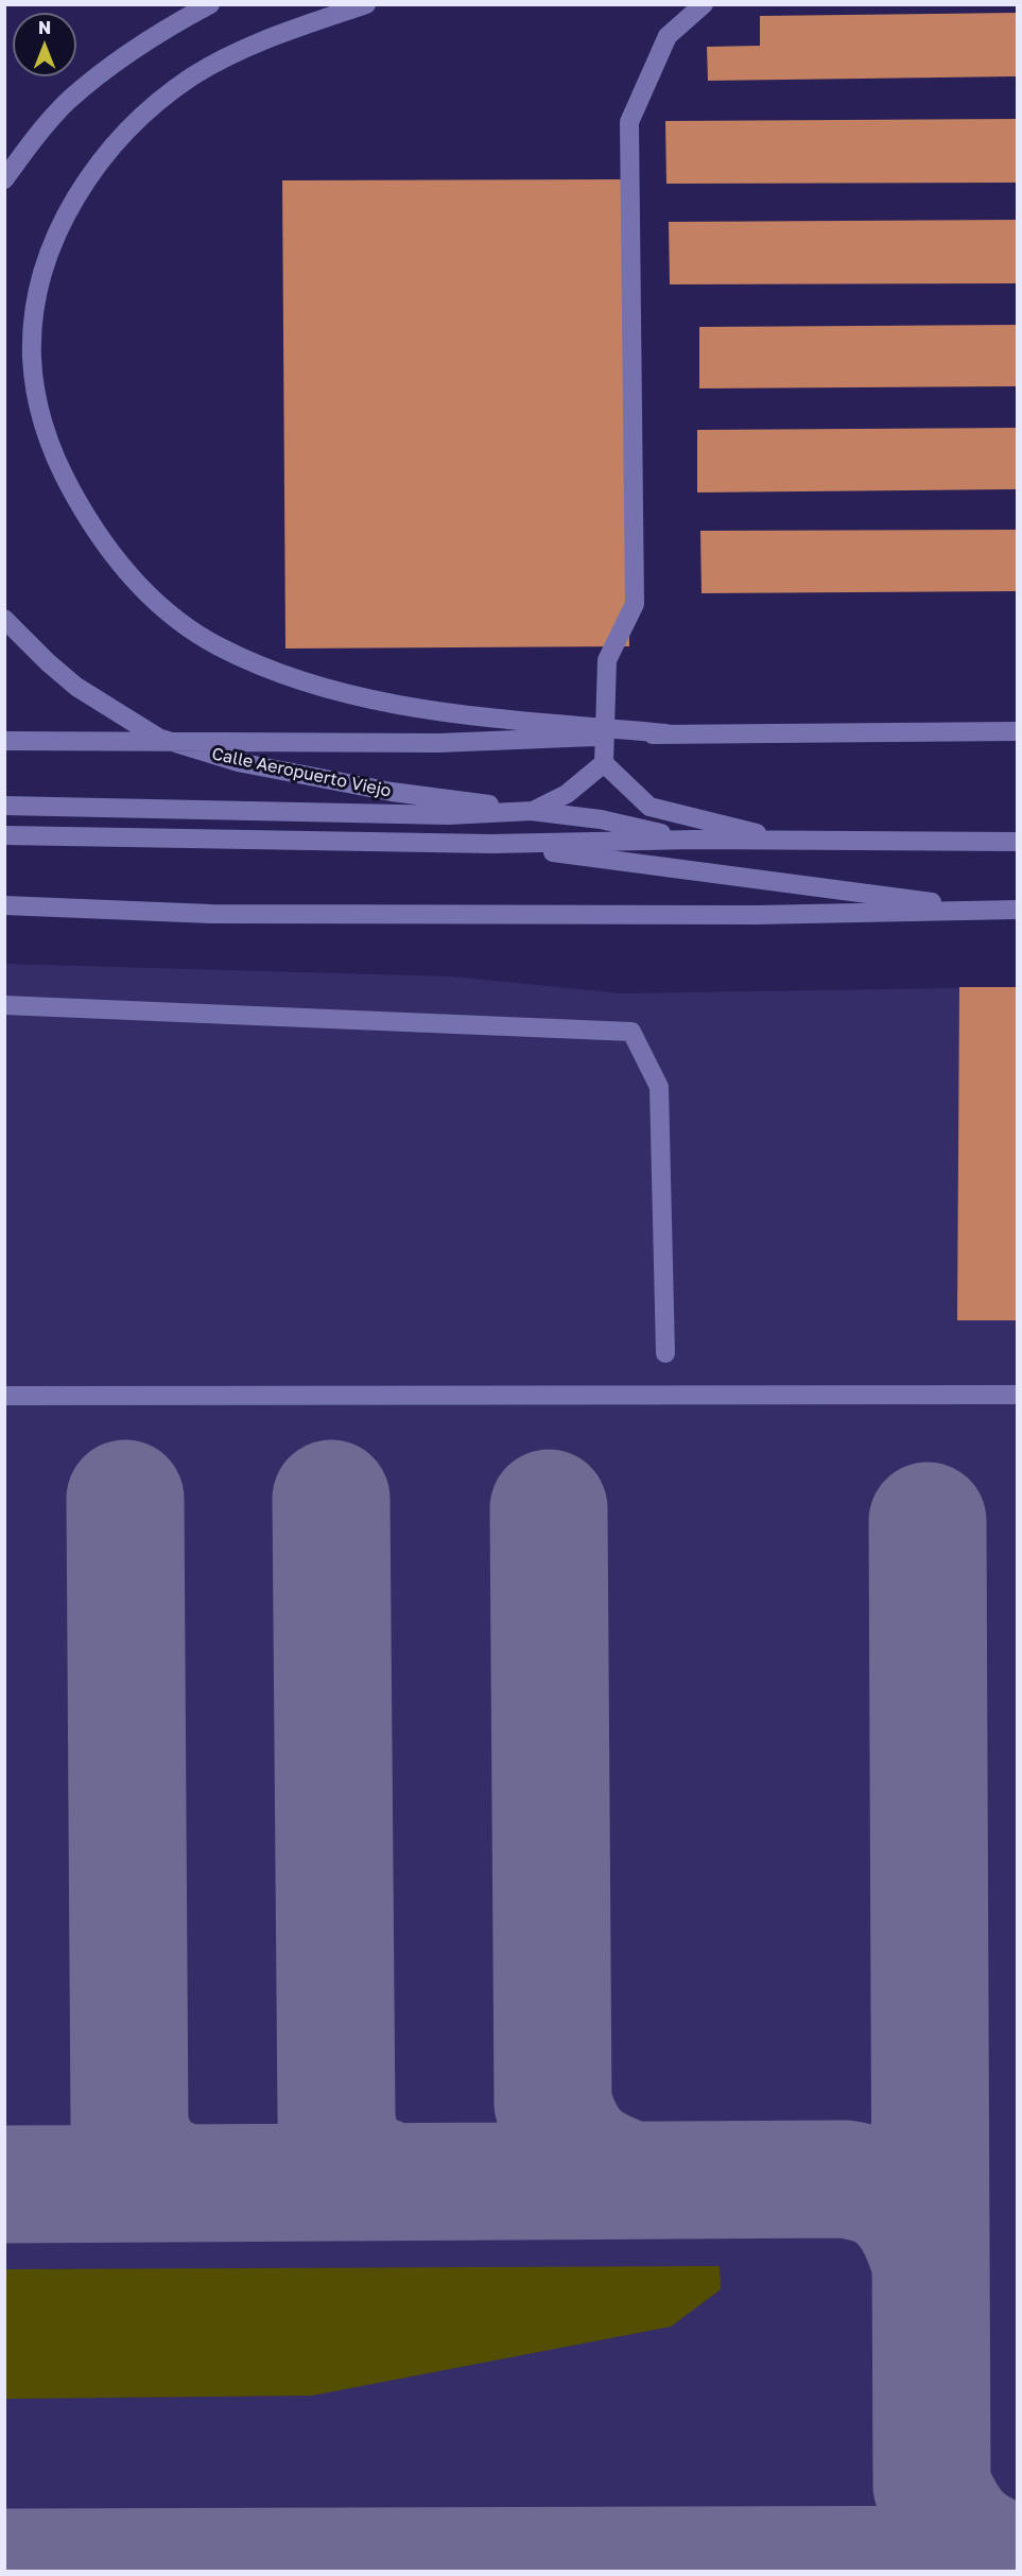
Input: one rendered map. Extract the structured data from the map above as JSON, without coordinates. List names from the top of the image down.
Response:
{
  "streets": {
    "lane": ["Calle Aeropuerto Viejo"]
  },
  "north": "top"
}
